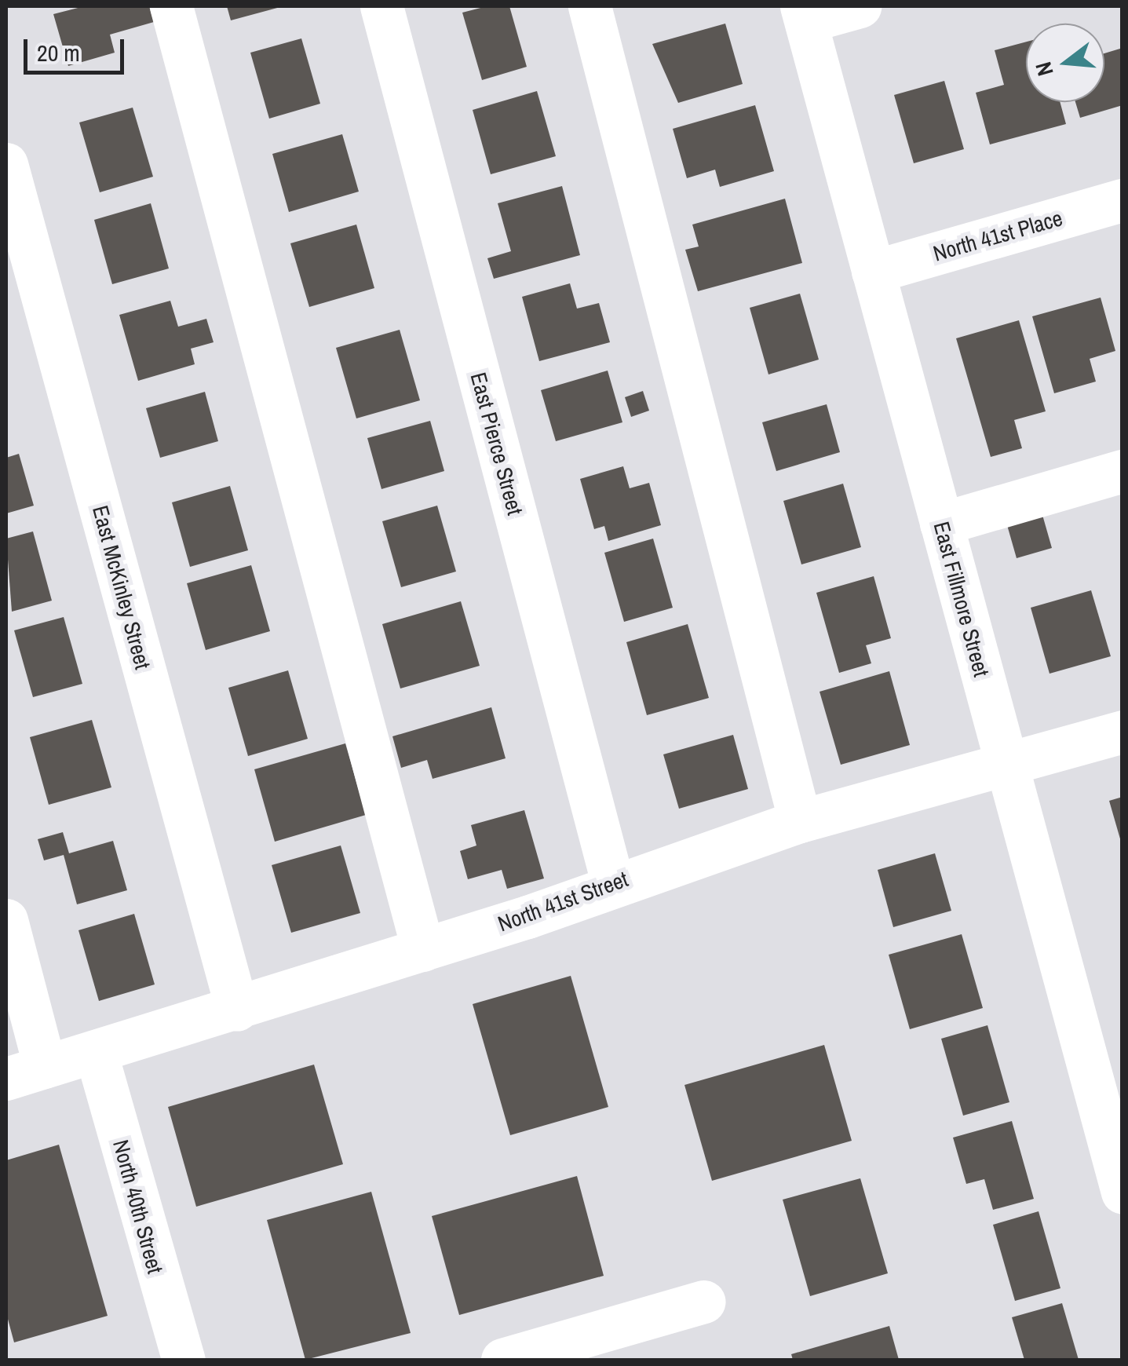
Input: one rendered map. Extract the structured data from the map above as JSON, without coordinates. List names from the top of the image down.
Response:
{
  "streets": {
    "street": [
      "North 41st Place",
      "East Pierce Street",
      "East McKinley Street",
      "East Fillmore Street",
      "North 41st Street",
      "North 40th Street"
    ]
  },
  "crossings": [
    ["North 41st Place", "East Fillmore Street"],
    ["East Pierce Street", "North 41st Street"],
    ["East McKinley Street", "North 41st Street"],
    ["East Fillmore Street", "North 41st Street"],
    ["North 41st Street", "North 40th Street"]
  ],
  "scale_bar": "20 m",
  "north": "left"
}
